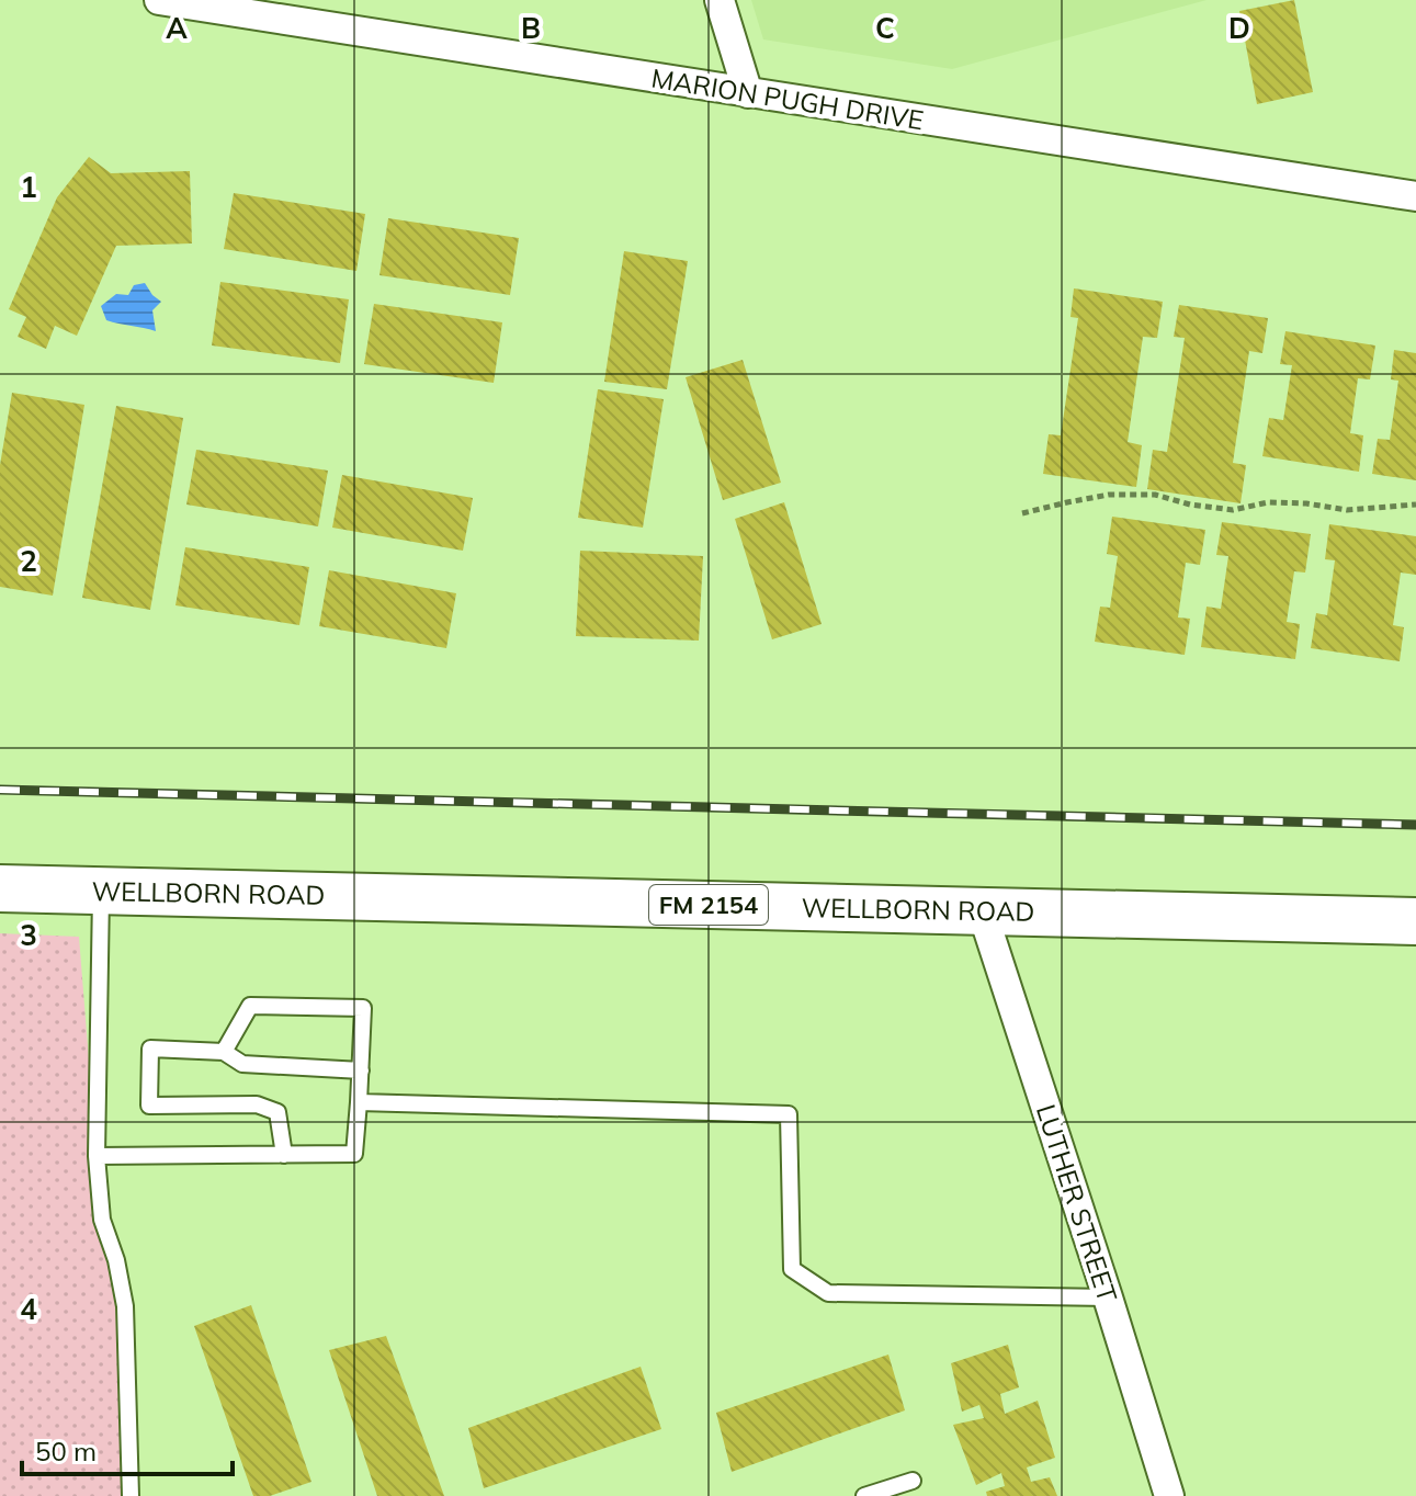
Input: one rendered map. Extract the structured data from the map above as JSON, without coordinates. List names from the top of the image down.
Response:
{
  "streets": {
    "main road": ["WELLBORN ROAD", "FM 2154"],
    "street": ["MARION PUGH DRIVE", "LUTHER STREET"]
  },
  "crossings": [
    ["WELLBORN ROAD", "LUTHER STREET"]
  ],
  "scale_bar": "50 m",
  "grid": {
    "columns": [
      "A",
      "B",
      "C",
      "D"
    ],
    "rows": [
      "1",
      "2",
      "3",
      "4"
    ]
  }
}
